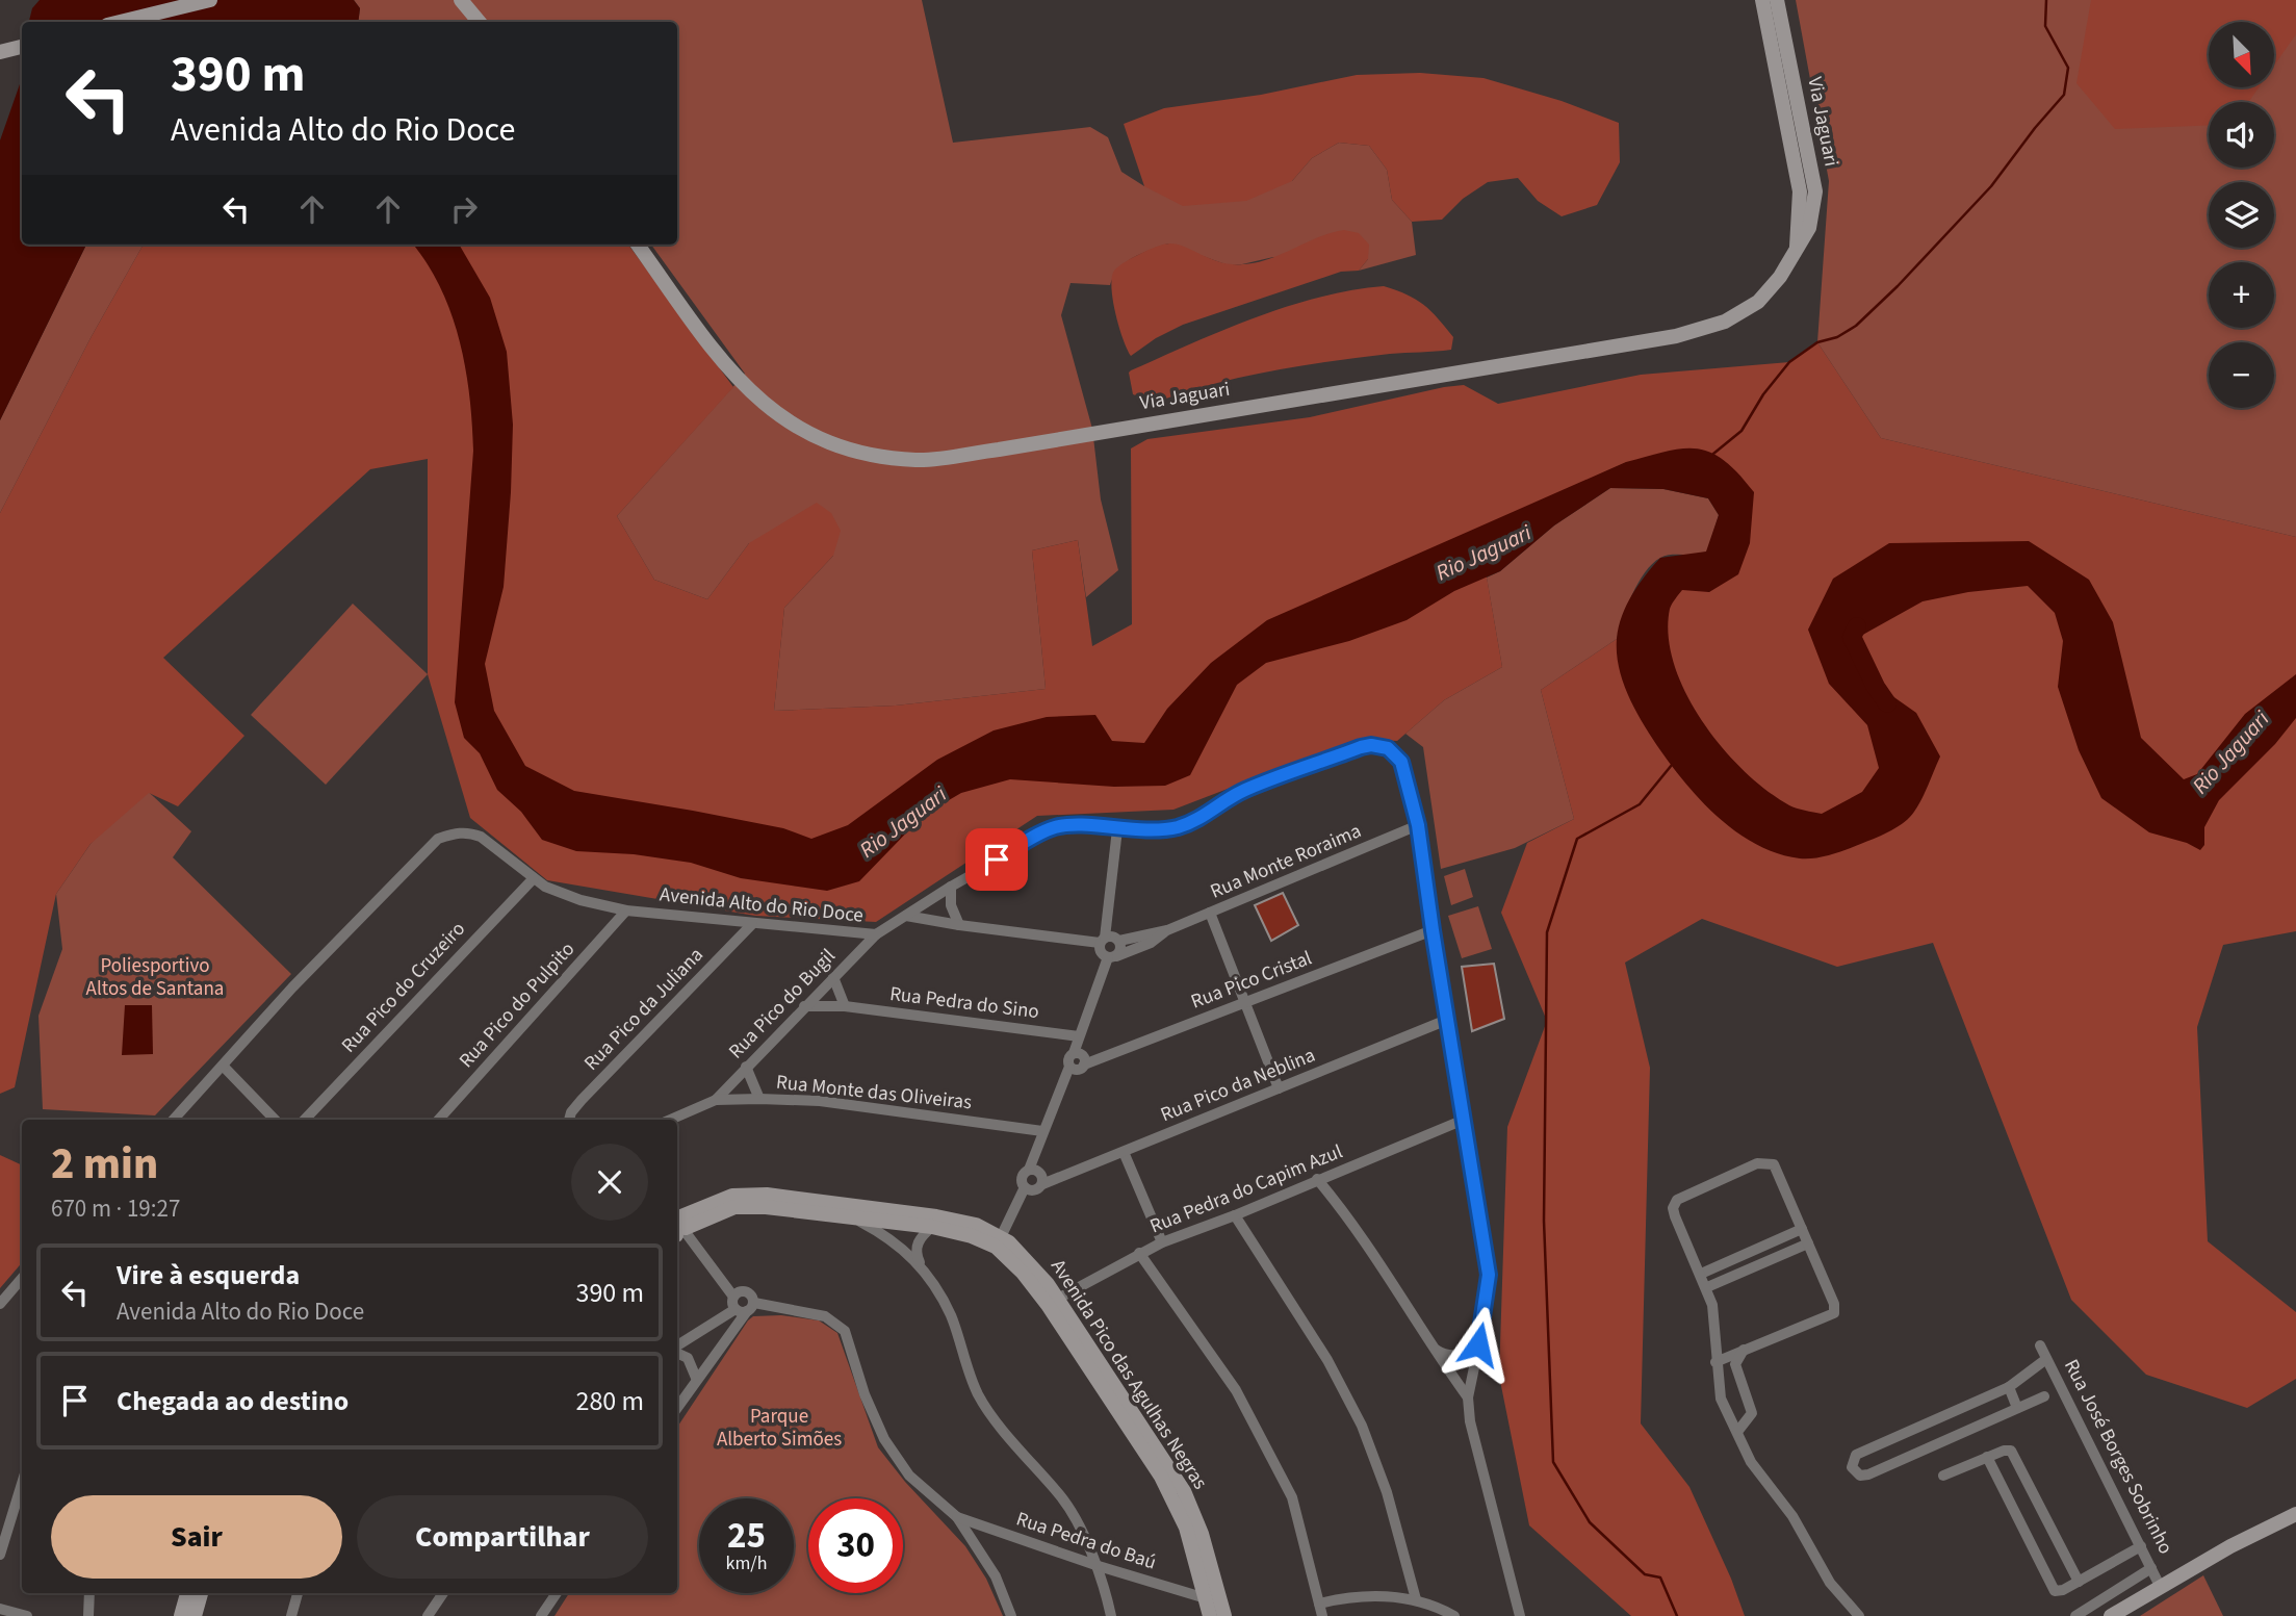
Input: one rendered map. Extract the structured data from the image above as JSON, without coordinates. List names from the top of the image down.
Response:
{
  "streets": {
    "street": [
      "Via Jaguari",
      "Rua Monte Roraima",
      "Avenida Alto do Rio Doce",
      "Rua Pico Cristal",
      "Rua Pico do Cruzeiro",
      "Rua Pedra do Sino",
      "Rua Pico do Bugil",
      "Rua Pico do Pulpito",
      "Rua Pico da Juliana",
      "Rua Pico da Neblina",
      "Rua Monte das Oliveiras",
      "Rua Pedra do Capim Azul",
      "Avenida Pico das Agulhas Negras",
      "Rua José Borges Sobrinho",
      "Rua Pedra do Baú"
    ]
  },
  "crossings": [
    ["Rua Monte Roraima", "Avenida Alto do Rio Doce"],
    ["Avenida Alto do Rio Doce", "Rua Pico Cristal"],
    ["Avenida Alto do Rio Doce", "Rua Pico do Cruzeiro"],
    ["Avenida Alto do Rio Doce", "Rua Pico do Bugil"],
    ["Avenida Alto do Rio Doce", "Rua Pico do Pulpito"],
    ["Avenida Alto do Rio Doce", "Rua Pico da Juliana"],
    ["Avenida Alto do Rio Doce", "Rua Pico da Neblina"],
    ["Avenida Alto do Rio Doce", "Rua Pedra do Capim Azul"],
    ["Rua Pedra do Sino", "Rua Pico do Bugil"],
    ["Rua Pico do Bugil", "Rua Monte das Oliveiras"],
    ["Rua Pedra do Capim Azul", "Avenida Pico das Agulhas Negras"],
    ["Avenida Pico das Agulhas Negras", "Rua Pedra do Baú"]
  ],
  "water": ["Rio Jaguari"],
  "parks": ["Poliesportivo Altos de Santana", "Parque Alberto Simões"],
  "north": "bottom right",
  "page": {
    "map_buttons": ["+", "−"],
    "turn": ["390 m", "Avenida Alto do Rio Doce"],
    "heading": ["2 min", "670 m · 19:27"],
    "list": [
      {
        "name": "Vire à esquerda",
        "note": "Avenida Alto do Rio Doce",
        "value": "390 m"
      },
      {
        "name": "Chegada ao destino",
        "value": "280 m"
      }
    ],
    "buttons": ["Sair", "Compartilhar"],
    "speed": "25 km/h",
    "limit": "30"
  }
}
